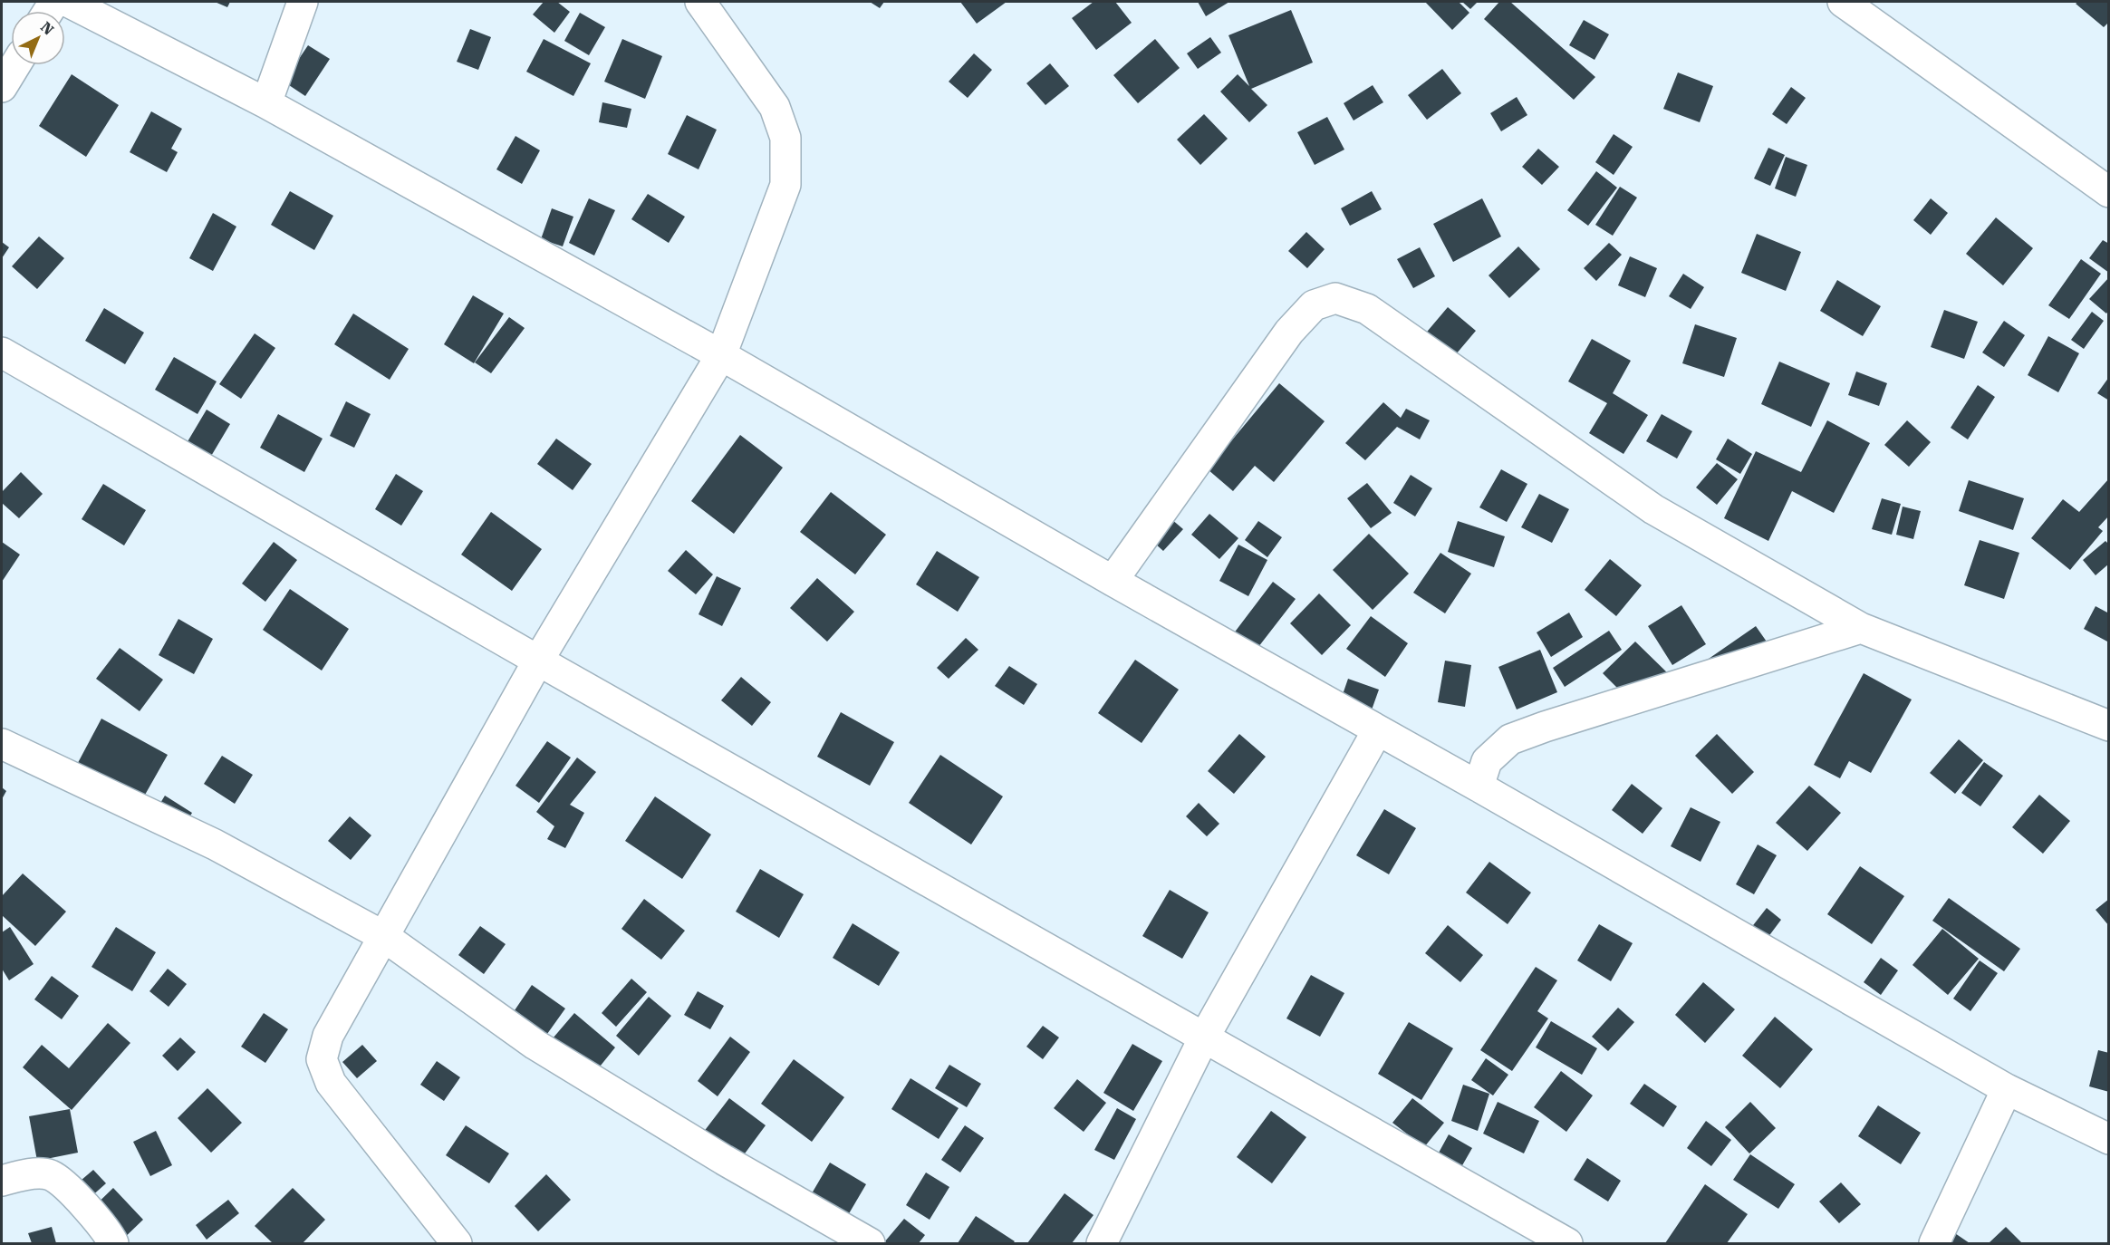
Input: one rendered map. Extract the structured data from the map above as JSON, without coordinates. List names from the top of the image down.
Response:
{
  "north": "top right"
}
